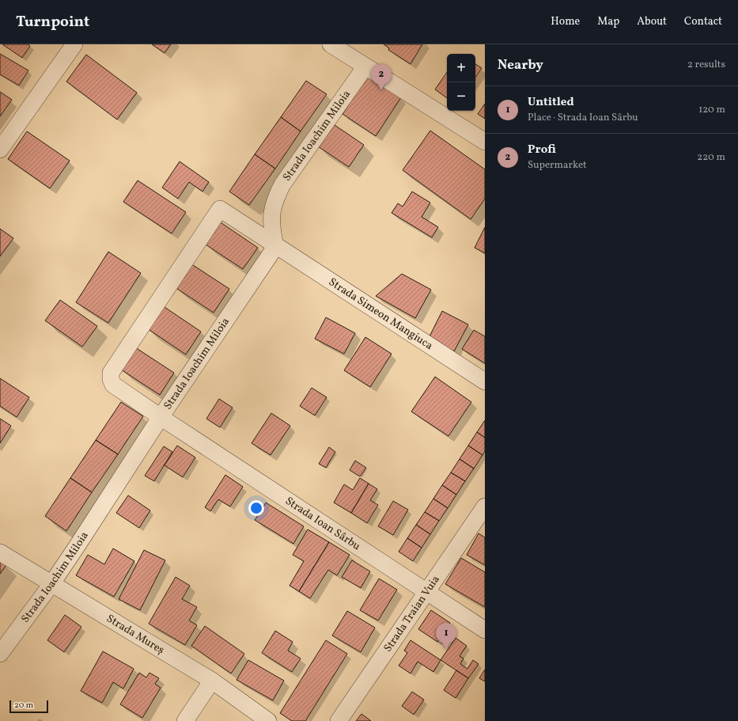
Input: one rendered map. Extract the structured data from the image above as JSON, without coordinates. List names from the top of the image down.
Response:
{
  "streets": {
    "street": [
      "Strada Ioachim Miloia",
      "Strada Simeon Mangiuca",
      "Strada Ioan Sârbu",
      "Strada Traian Vuia",
      "Strada Mureș"
    ]
  },
  "crossings": [
    ["Strada Ioachim Miloia", "Strada Simeon Mangiuca"],
    ["Strada Ioachim Miloia", "Strada Ioan Sârbu"],
    ["Strada Ioachim Miloia", "Strada Mureș"],
    ["Strada Simeon Mangiuca", "Strada Ioan Sârbu"],
    ["Strada Ioan Sârbu", "Strada Traian Vuia"]
  ],
  "scale_bar": "20 m",
  "page": {
    "header": "Turnpoint",
    "nav": [
      "Home",
      "Map",
      "About",
      "Contact"
    ],
    "heading": ["Nearby", "2 results"],
    "map_buttons": ["+", "−"],
    "pins": ["2", "1"],
    "list": [
      {
        "mark": "1",
        "name": "Untitled",
        "note": "Place · Strada Ioan Sârbu",
        "value": "120 m"
      },
      {
        "mark": "2",
        "name": "Profi",
        "note": "Supermarket",
        "value": "220 m"
      }
    ],
    "scale": "20 m"
  }
}
